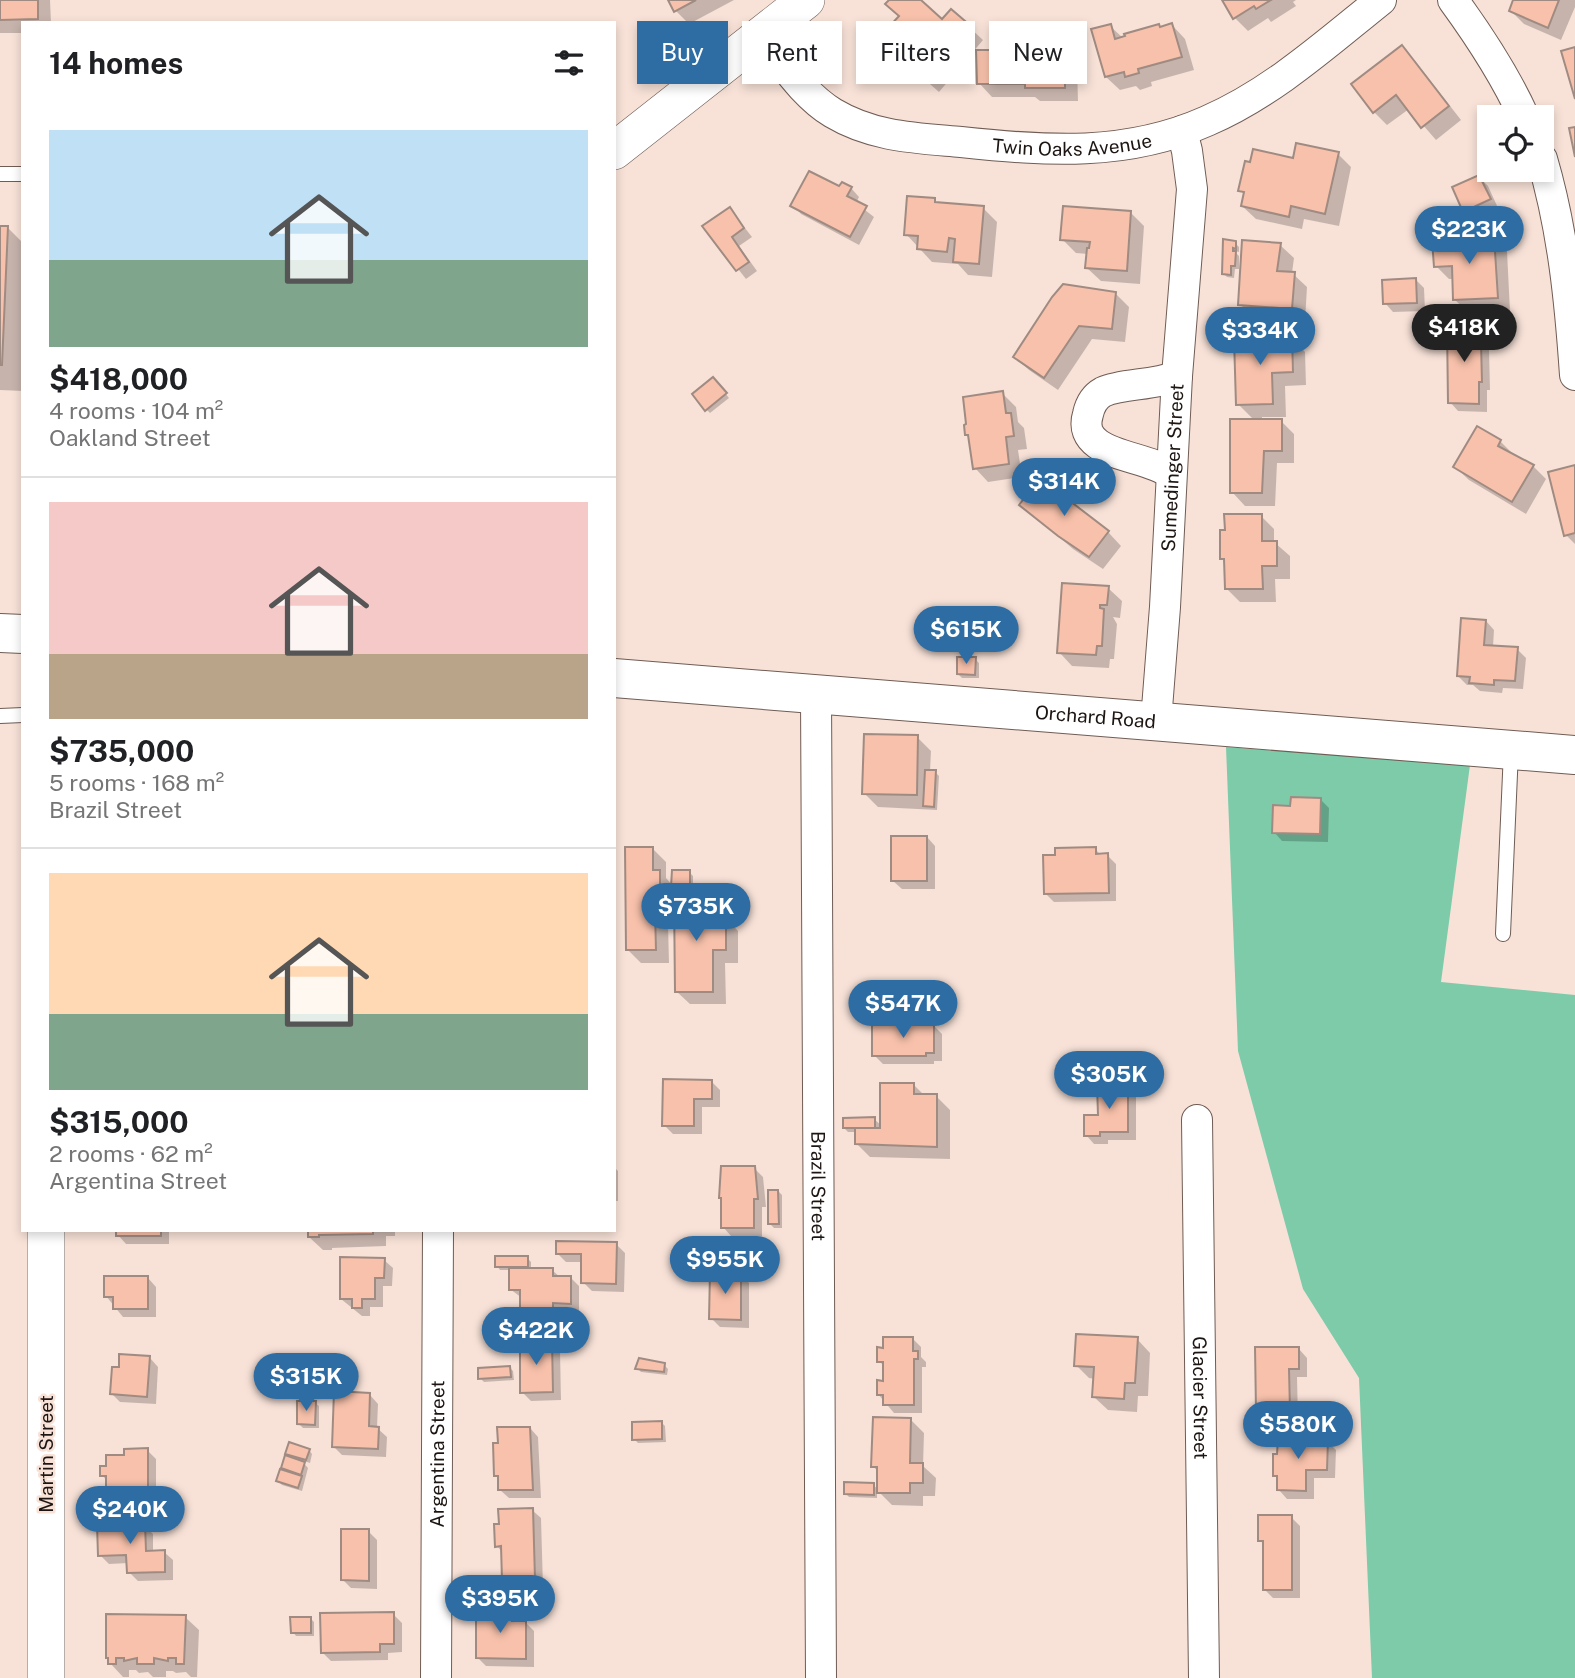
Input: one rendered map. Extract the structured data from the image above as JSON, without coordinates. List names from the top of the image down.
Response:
{
  "streets": {
    "main road": ["Orchard Road"],
    "street": [
      "Twin Oaks Avenue",
      "Sumedinger Street",
      "Brazil Street",
      "Glacier Street",
      "Martin Street",
      "Argentina Street"
    ]
  },
  "crossings": [
    ["Twin Oaks Avenue", "Sumedinger Street"],
    ["Sumedinger Street", "Orchard Road"],
    ["Orchard Road", "Brazil Street"]
  ],
  "page": {
    "chip": [
      "Buy",
      "Rent",
      "Filters",
      "New"
    ],
    "heading": "14 homes",
    "list": [
      {
        "name": "$418,000",
        "note": "4 rooms · 104 m² · Oakland Street"
      },
      {
        "name": "$735,000",
        "note": "5 rooms · 168 m² · Brazil Street"
      },
      {
        "name": "$315,000",
        "note": "2 rooms · 62 m² · Argentina Street"
      }
    ],
    "price": [
      "$223K",
      "$418K",
      "$334K",
      "$314K",
      "$615K",
      "$735K",
      "$547K",
      "$305K",
      "$955K",
      "$422K",
      "$315K",
      "$580K",
      "$240K",
      "$395K"
    ]
  }
}
